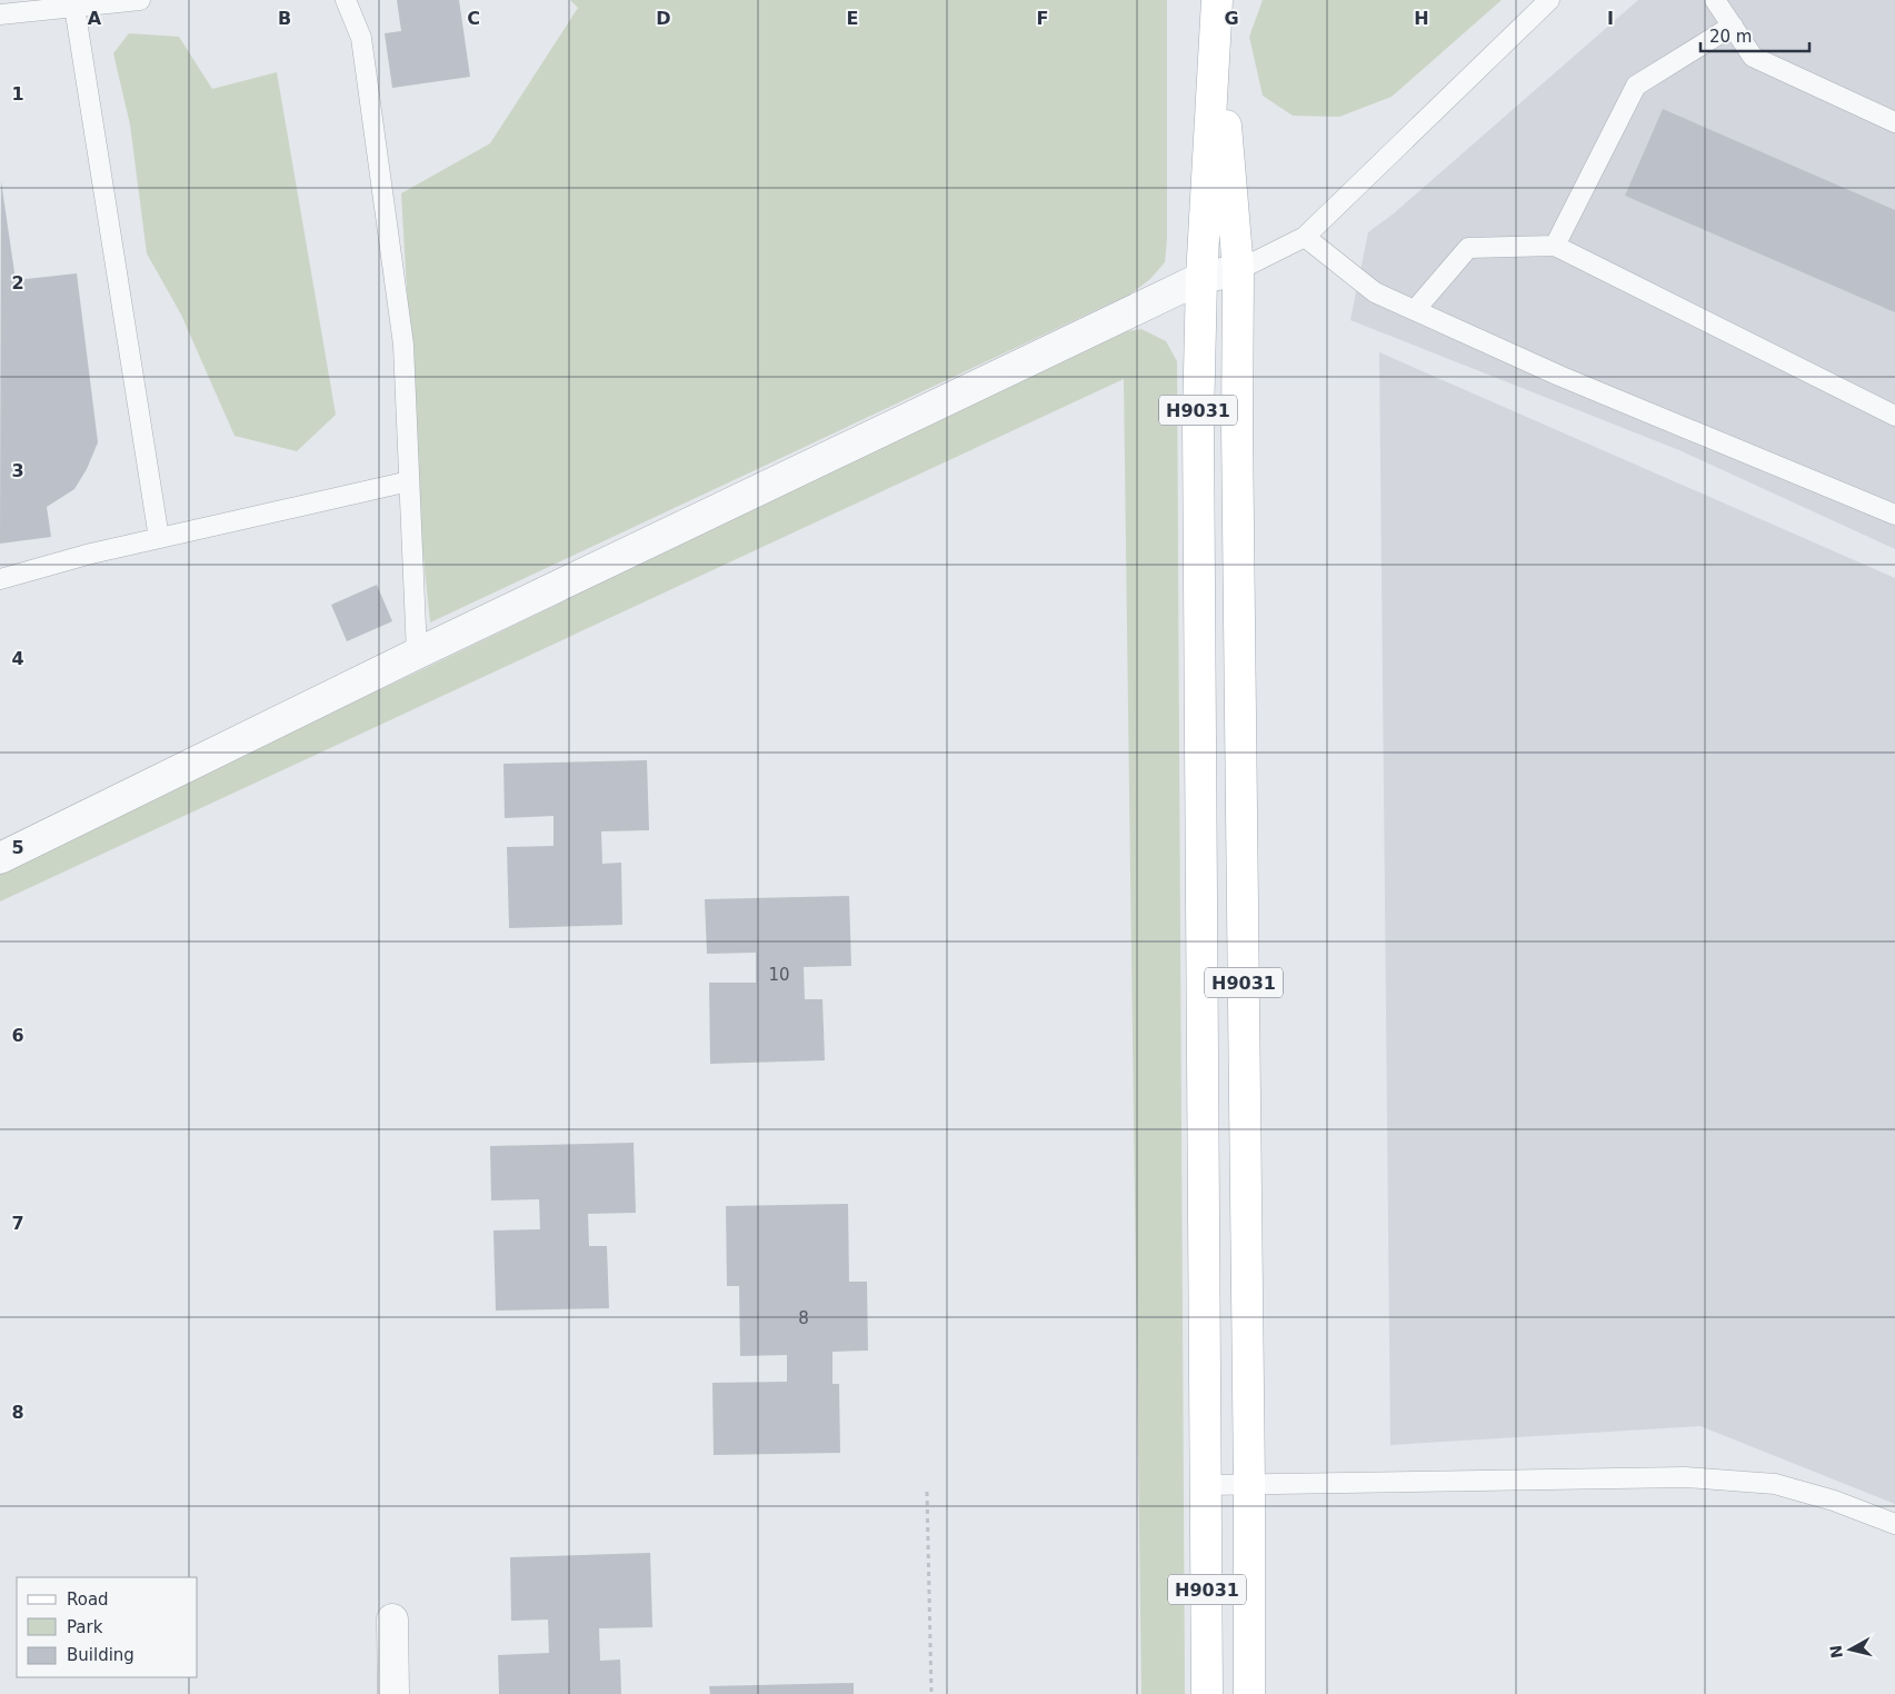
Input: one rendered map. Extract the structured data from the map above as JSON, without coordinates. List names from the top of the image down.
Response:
{
  "streets": {
    "main road": ["Н9031"]
  },
  "house_numbers": ["10", "8"],
  "legend": ["Road", "Park", "Building"],
  "scale_bar": "20 m",
  "north": "left",
  "grid": {
    "columns": [
      "A",
      "B",
      "C",
      "D",
      "E",
      "F",
      "G",
      "H",
      "I"
    ],
    "rows": [
      "1",
      "2",
      "3",
      "4",
      "5",
      "6",
      "7",
      "8"
    ]
  }
}
